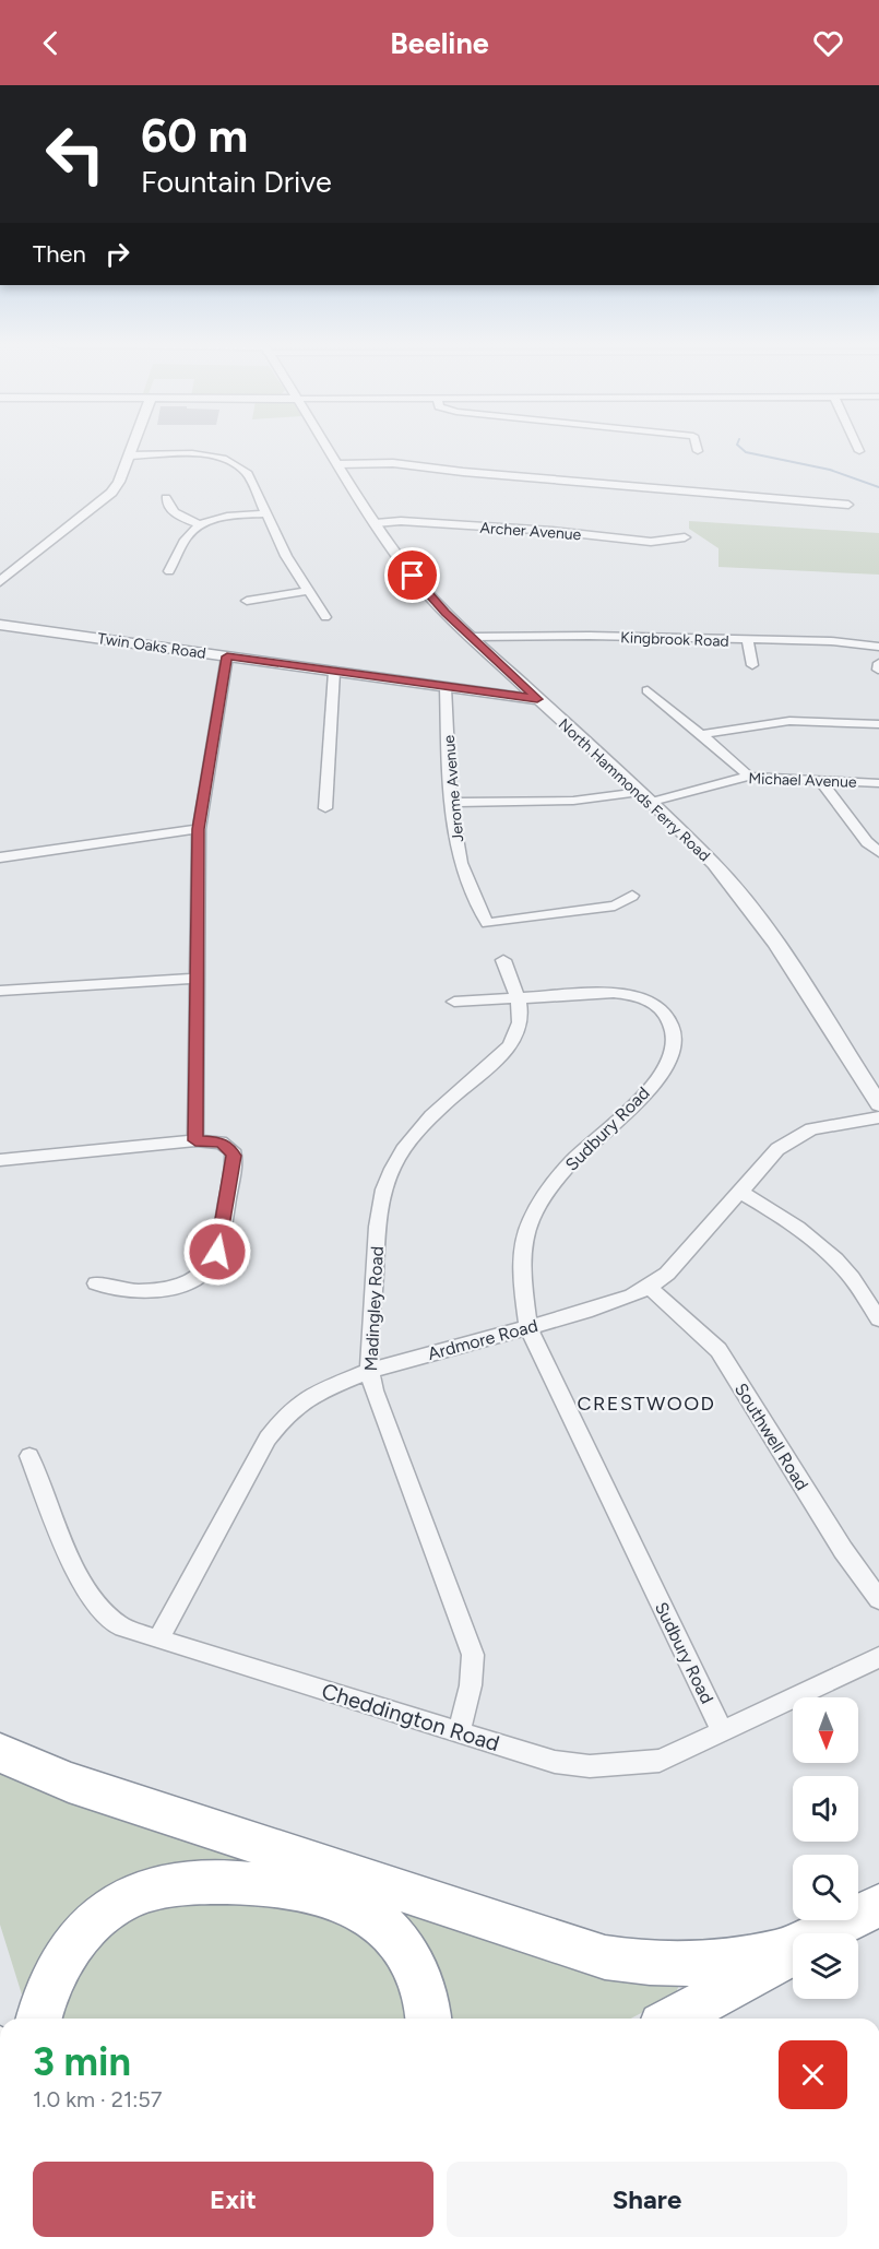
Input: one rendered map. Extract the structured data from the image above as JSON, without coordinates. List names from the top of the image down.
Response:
{
  "streets": {
    "street": [
      "Archer Avenue",
      "Kingbrook Road",
      "Twin Oaks Road",
      "Michael Avenue",
      "Jerome Avenue",
      "North Hammonds Ferry Road",
      "Sudbury Road",
      "Madingley Road",
      "Ardmore Road",
      "Southwell Road",
      "Cheddington Road"
    ]
  },
  "crossings": [
    ["Archer Avenue", "North Hammonds Ferry Road"],
    ["Kingbrook Road", "North Hammonds Ferry Road"],
    ["Twin Oaks Road", "Jerome Avenue"],
    ["Twin Oaks Road", "North Hammonds Ferry Road"],
    ["Michael Avenue", "North Hammonds Ferry Road"],
    ["Sudbury Road", "Madingley Road"],
    ["Sudbury Road", "Ardmore Road"],
    ["Sudbury Road", "Cheddington Road"],
    ["Madingley Road", "Ardmore Road"],
    ["Madingley Road", "Cheddington Road"],
    ["Ardmore Road", "Southwell Road"],
    ["Ardmore Road", "Cheddington Road"]
  ],
  "districts": ["CRESTWOOD"],
  "north": "bottom",
  "page": {
    "header": "Beeline",
    "turn": ["60 m", "Fountain Drive"],
    "then": "Then",
    "heading": ["3 min", "1.0 km · 21:57"],
    "buttons": ["Exit", "Share"]
  }
}
